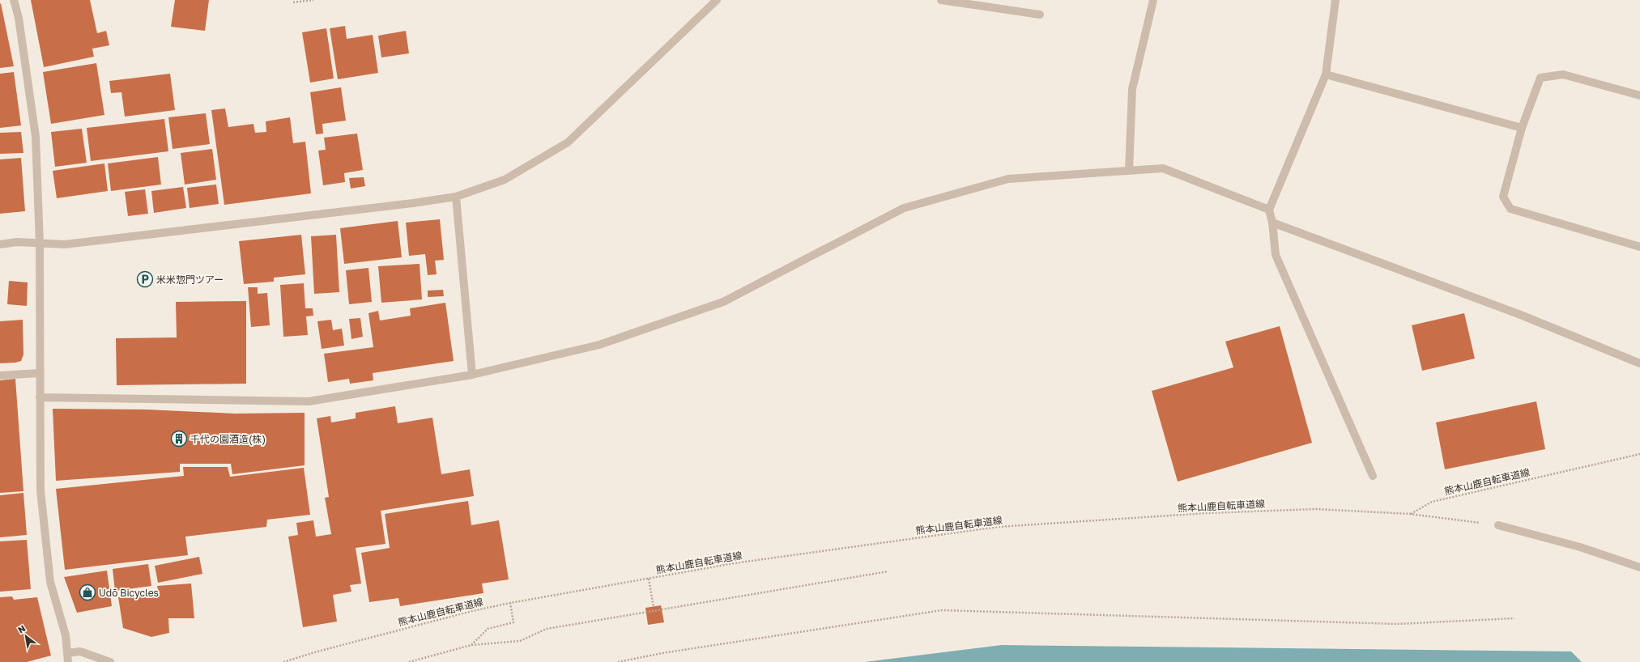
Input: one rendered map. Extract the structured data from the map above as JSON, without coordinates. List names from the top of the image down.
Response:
{
  "streets": {
    "path": ["熊本山鹿自転車道線"]
  },
  "places": {
    "parking": ["米米惣門ツアー"],
    "building": ["千代の園酒造(株)"],
    "shop": ["Udō Bicycles"]
  },
  "north": "top left"
}
